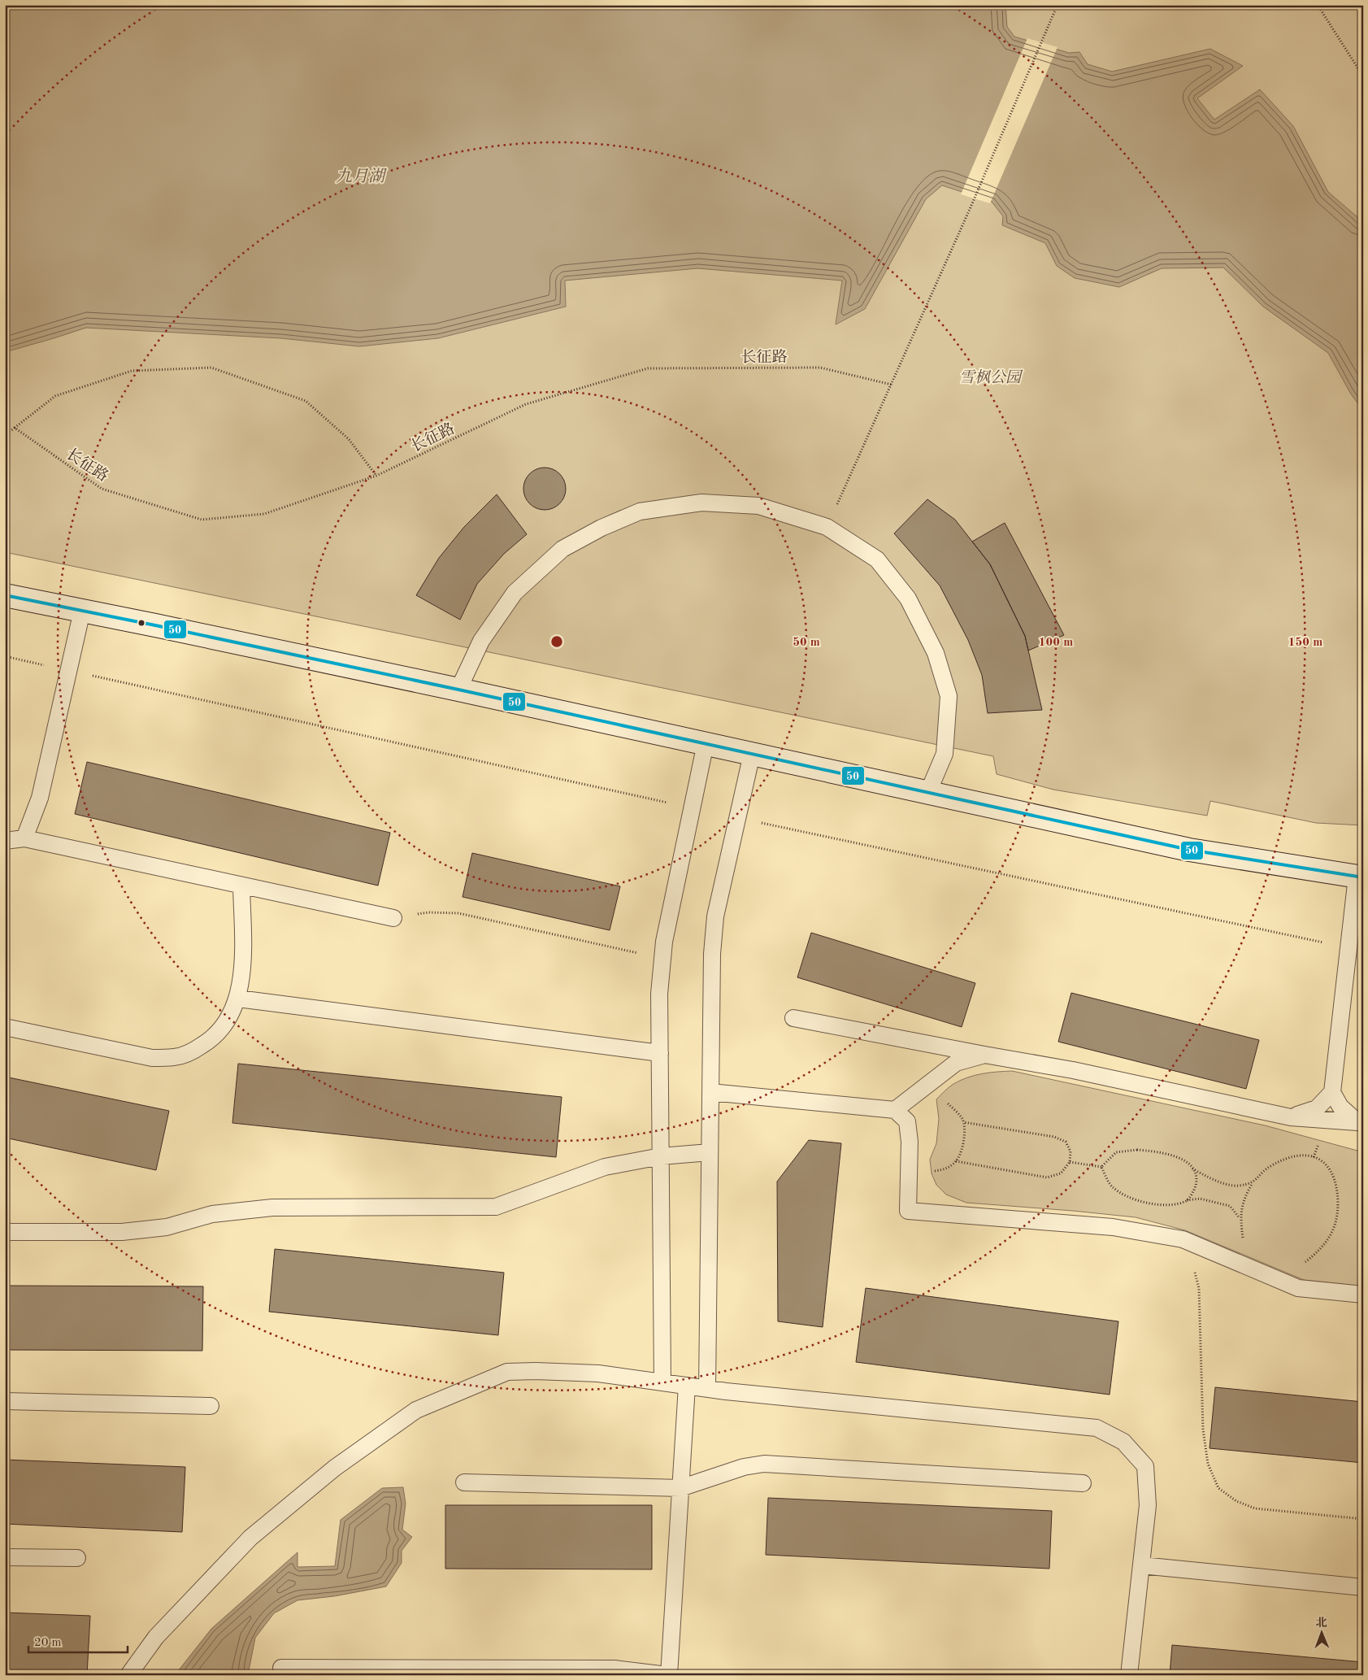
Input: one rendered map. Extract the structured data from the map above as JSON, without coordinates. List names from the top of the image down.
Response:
{
  "streets": {
    "path": ["长征路"]
  },
  "water": ["九月湖"],
  "parks": ["雪枫公园"],
  "lines": ["transit line 50"],
  "scale_bar": "20 m",
  "north": "top",
  "rings": ["50 m", "100 m", "150 m"]
}
